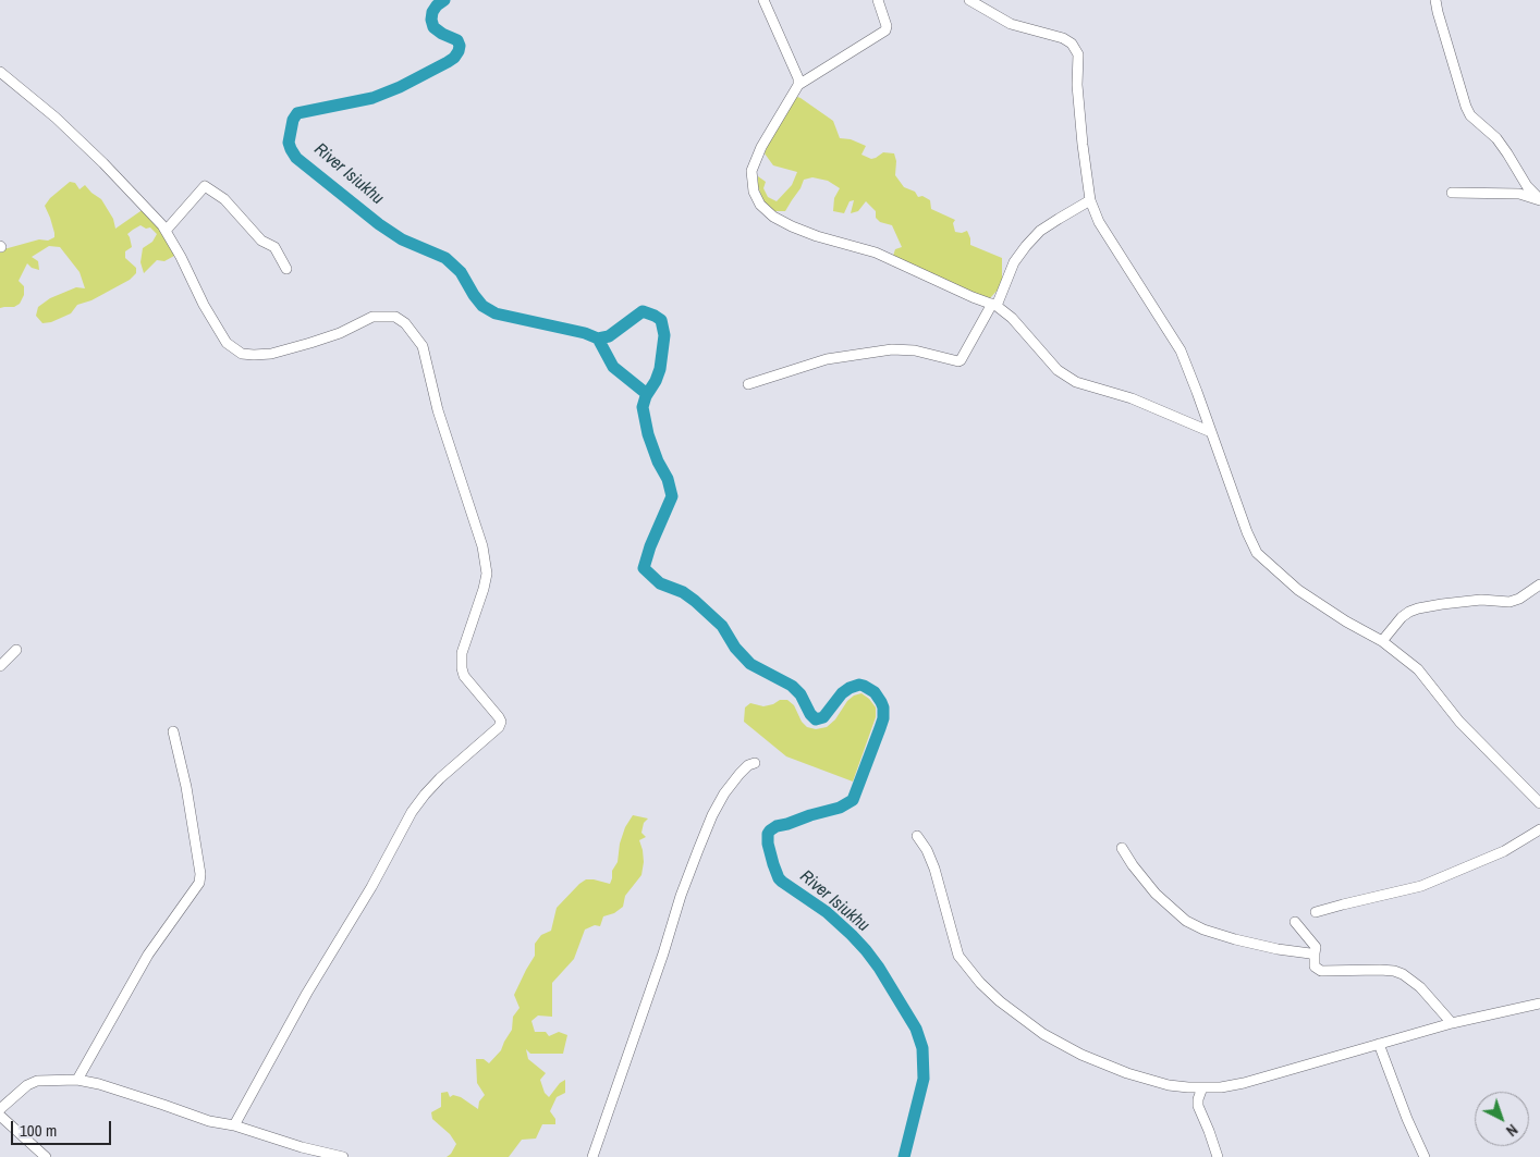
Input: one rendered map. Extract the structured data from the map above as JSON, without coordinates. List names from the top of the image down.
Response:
{
  "water": ["River Isiukhu"],
  "scale_bar": "100 m",
  "north": "bottom right"
}
